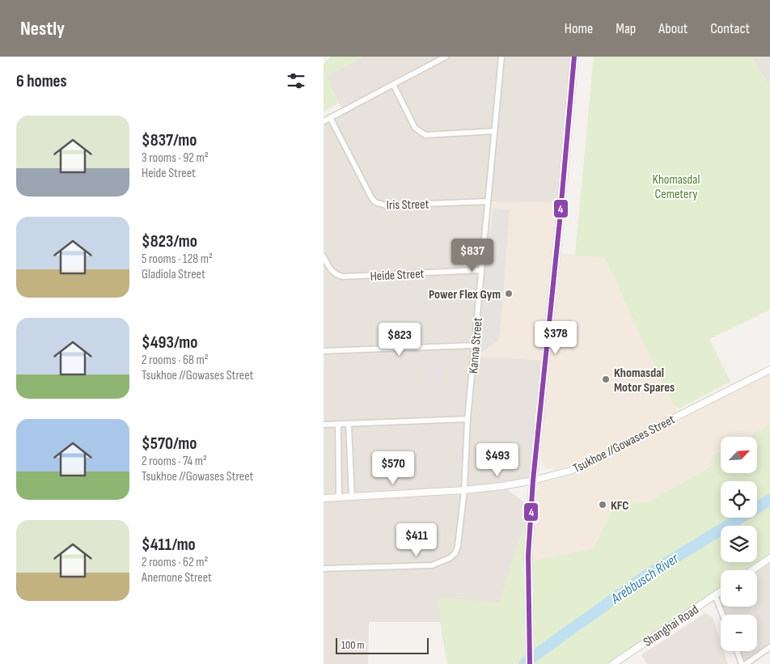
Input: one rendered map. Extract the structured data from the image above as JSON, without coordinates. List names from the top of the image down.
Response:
{
  "streets": {
    "street": [
      "Iris Street",
      "Heide Street",
      "Kanna Street",
      "Tsukhoe //Gowases Street",
      "Shanghai Road"
    ]
  },
  "crossings": [
    ["Iris Street", "Kanna Street"],
    ["Heide Street", "Kanna Street"],
    ["Kanna Street", "Tsukhoe //Gowases Street"]
  ],
  "water": ["Arebbusch River"],
  "parks": ["Khomasdal Cemetery"],
  "places": ["Power Flex Gym", "Khomasdal Motor Spares", "KFC"],
  "lines": ["transit line 4"],
  "scale_bar": "100 m",
  "north": "top right",
  "page": {
    "header": "Nestly",
    "nav": [
      "Home",
      "Map",
      "About",
      "Contact"
    ],
    "heading": "6 homes",
    "list": [
      {
        "name": "$837/mo",
        "note": "3 rooms · 92 m² · Heide Street"
      },
      {
        "name": "$823/mo",
        "note": "5 rooms · 128 m² · Gladiola Street"
      },
      {
        "name": "$493/mo",
        "note": "2 rooms · 68 m² · Tsukhoe //Gowases Street"
      },
      {
        "name": "$570/mo",
        "note": "2 rooms · 74 m² · Tsukhoe //Gowases Street"
      },
      {
        "name": "$411/mo",
        "note": "2 rooms · 62 m² · Anemone Street"
      }
    ],
    "price": [
      "$837",
      "$378",
      "$823",
      "$493",
      "$570",
      "$411"
    ],
    "map_buttons": ["+", "−"],
    "scale": "100 m"
  }
}
